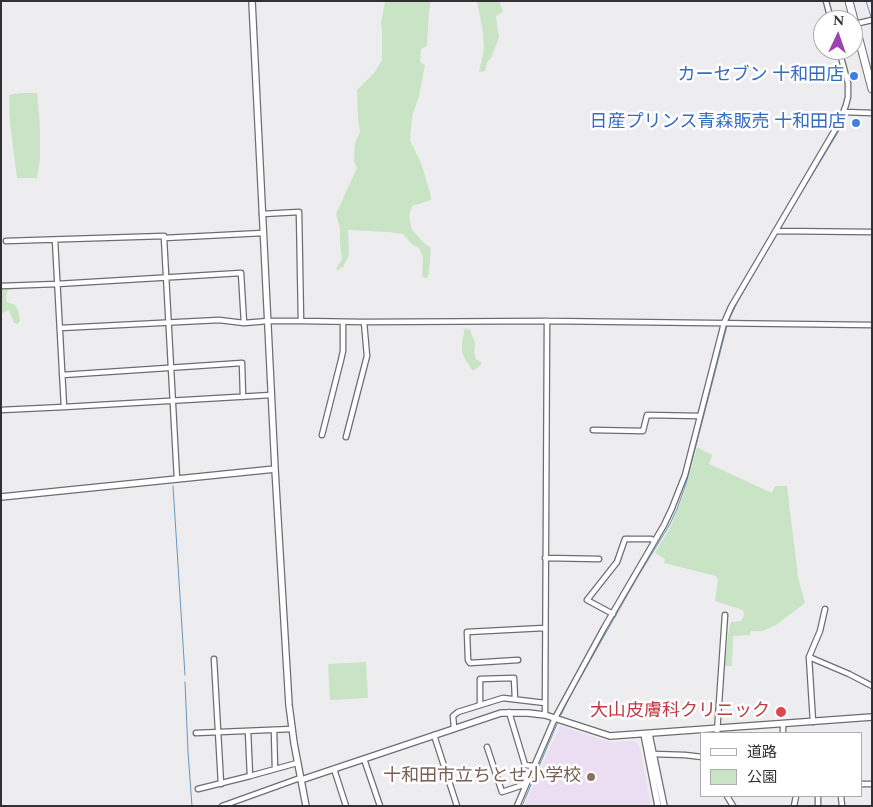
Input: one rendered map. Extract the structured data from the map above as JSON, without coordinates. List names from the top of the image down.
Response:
{
  "places": [
    "カーセブン 十和田店",
    "日産プリンス青森販売 十和田店",
    "大山皮膚科クリニック",
    "十和田市立ちとせ小学校"
  ],
  "legend": ["道路", "公園"],
  "north": "top"
}
